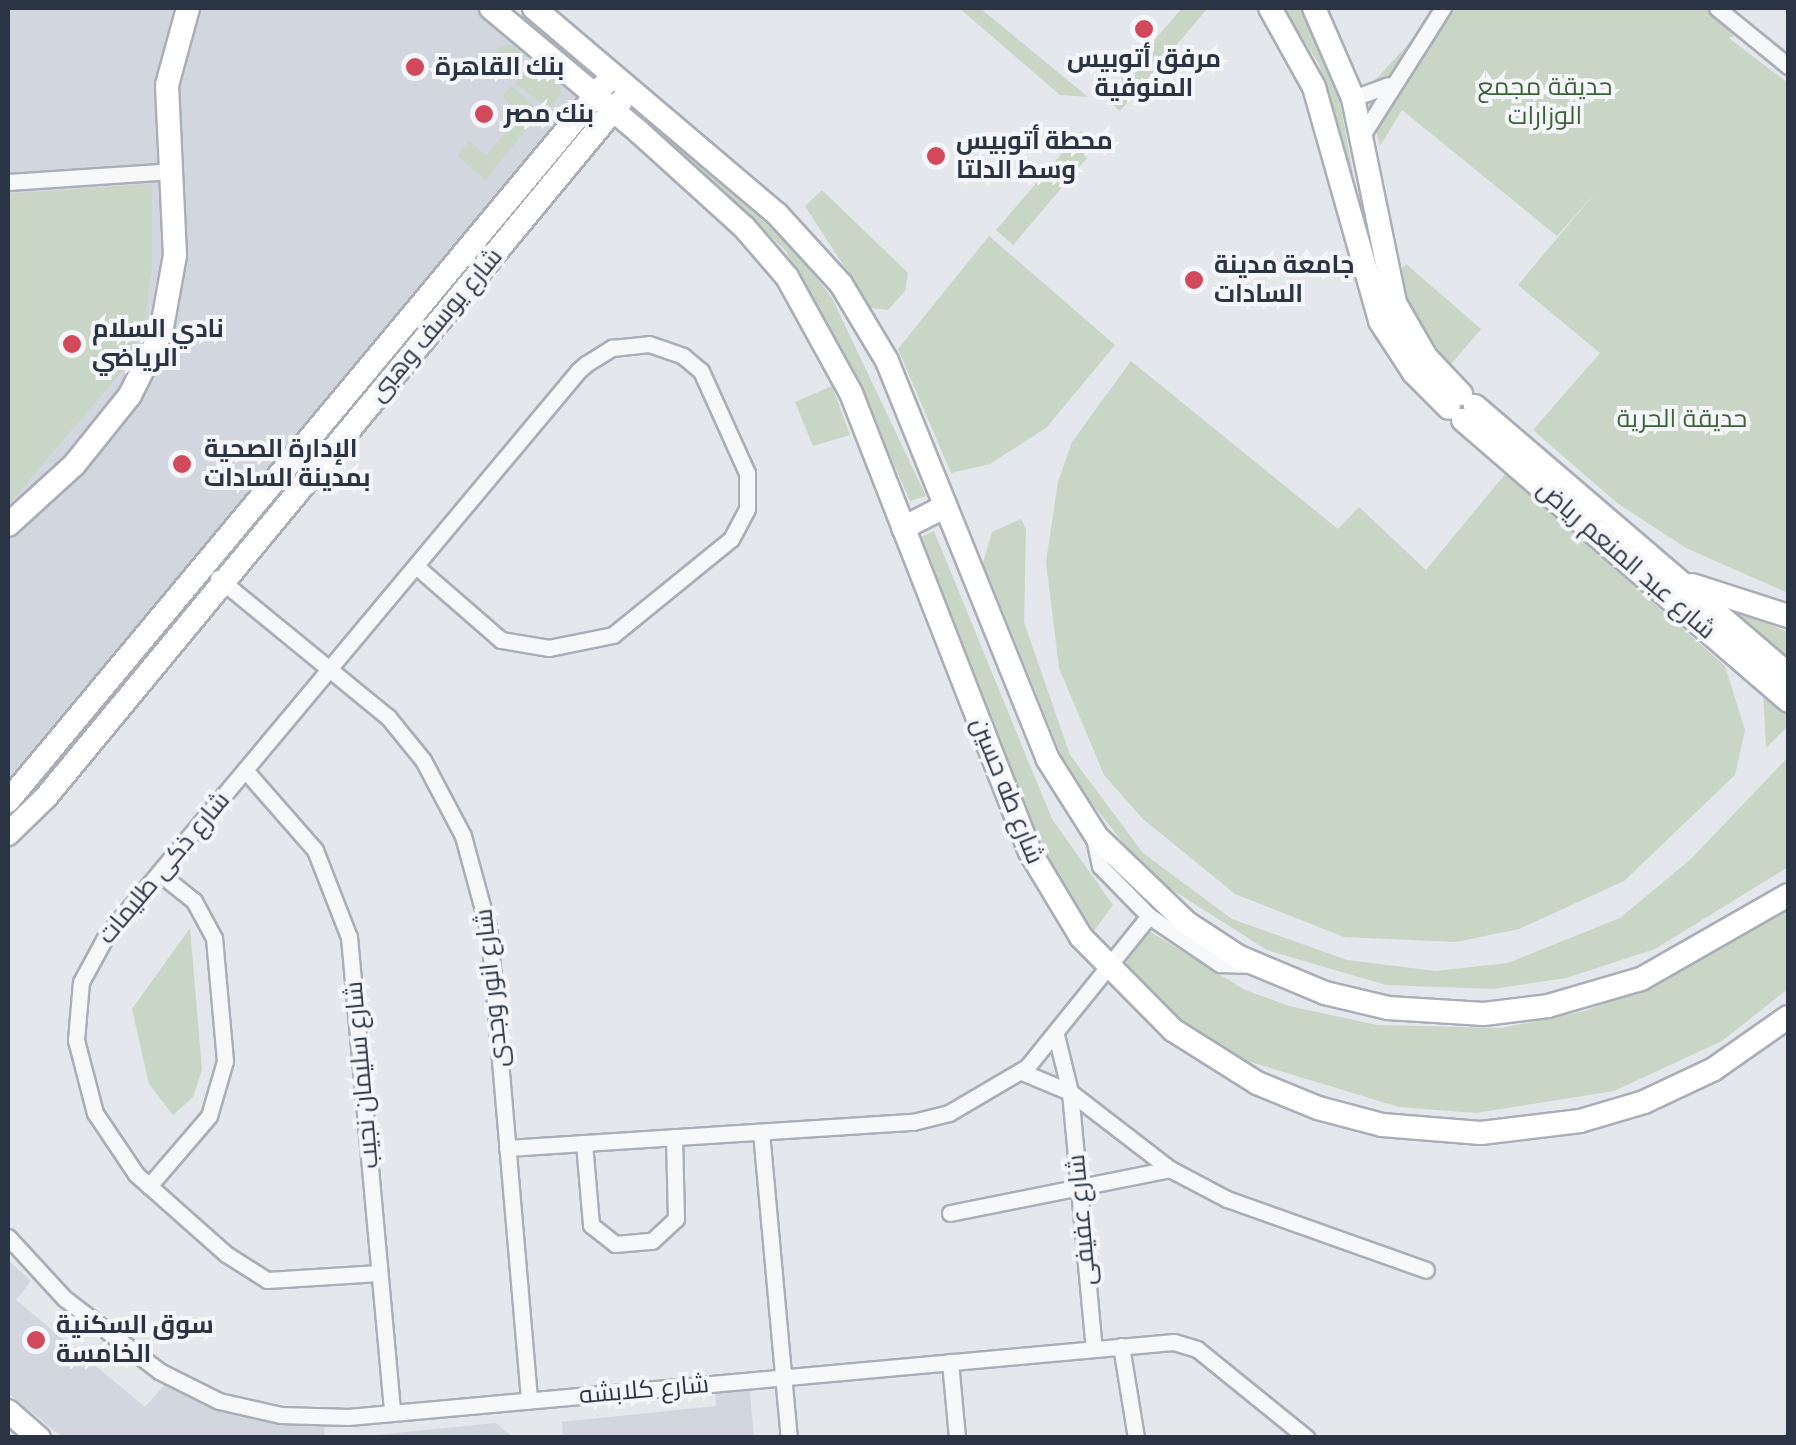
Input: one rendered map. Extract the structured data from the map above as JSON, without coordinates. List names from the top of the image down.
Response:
{
  "streets": {
    "street": [
      "شارع يوسف وهبى",
      "شارع عبد المنعم رياض",
      "شارع طه حسين",
      "شارع ذكى طليمات",
      "شارع انور وجدى",
      "شارع سليمان نجيب",
      "شارع عفيفى",
      "شارع كلابشه"
    ]
  },
  "crossings": [
    ["شارع يوسف وهبى", "شارع طه حسين"],
    ["شارع يوسف وهبى", "شارع انور وجدى"],
    ["شارع ذكى طليمات", "شارع انور وجدى"],
    ["شارع ذكى طليمات", "شارع سليمان نجيب"],
    ["شارع انور وجدى", "شارع كلابشه"],
    ["شارع سليمان نجيب", "شارع كلابشه"],
    ["شارع عفيفى", "شارع كلابشه"]
  ],
  "parks": ["حديقة مجمع الوزارات", "حديقة الحرية"],
  "places": [
    "مرفق أتوبيس المنوفية",
    "بنك القاهرة",
    "بنك مصر",
    "محطة أتوبيس وسط الدلتا",
    "جامعة مدينة السادات",
    "نادي السلام الرياضي",
    "الإدارة الصحية بمدينة السادات",
    "سوق السكنية الخامسة"
  ]
}
